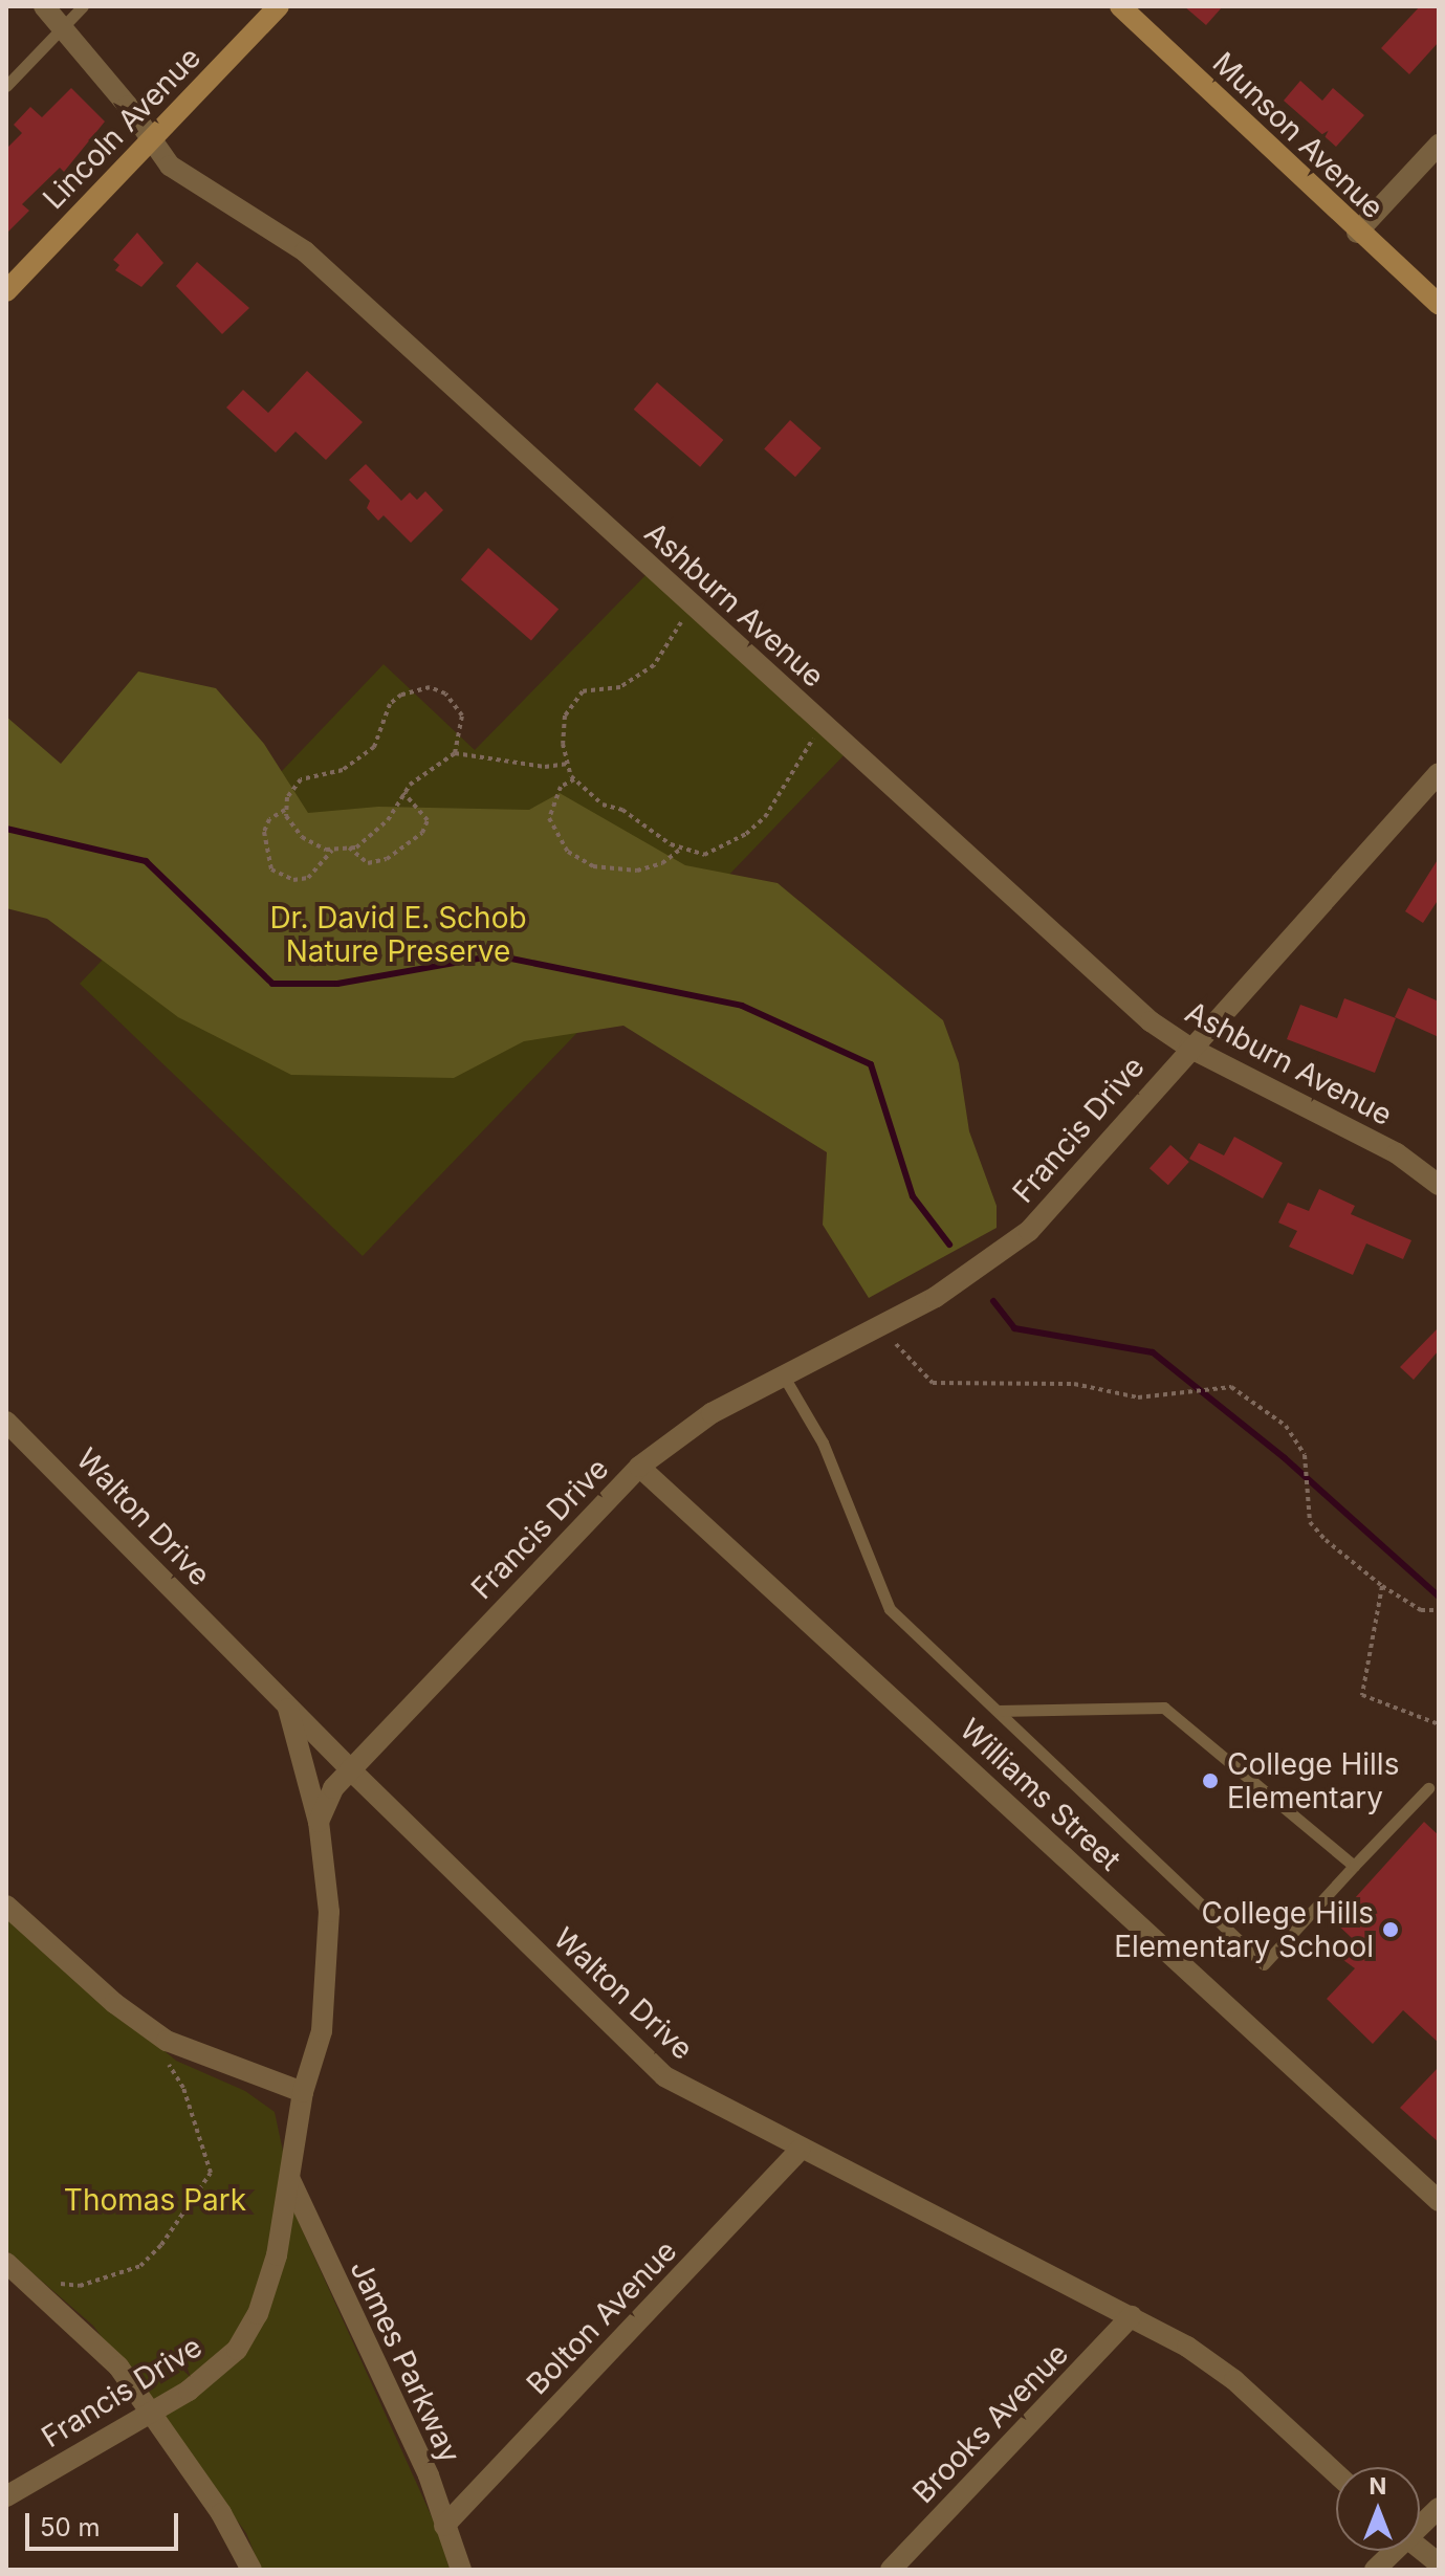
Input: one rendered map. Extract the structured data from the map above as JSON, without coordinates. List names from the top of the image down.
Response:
{
  "streets": {
    "street": [
      "Lincoln Avenue",
      "Munson Avenue",
      "Ashburn Avenue",
      "Francis Drive",
      "Walton Drive",
      "Williams Street",
      "Bolton Avenue",
      "James Parkway",
      "Brooks Avenue"
    ]
  },
  "crossings": [
    ["Lincoln Avenue", "Ashburn Avenue"],
    ["Ashburn Avenue", "Francis Drive"],
    ["Francis Drive", "Walton Drive"],
    ["Francis Drive", "Williams Street"],
    ["Francis Drive", "James Parkway"],
    ["Walton Drive", "Bolton Avenue"],
    ["Walton Drive", "Brooks Avenue"],
    ["Bolton Avenue", "James Parkway"]
  ],
  "parks": ["Dr. David E. Schob Nature Preserve", "Thomas Park"],
  "places": ["College Hills Elementary", "College Hills Elementary School"],
  "scale_bar": "50 m",
  "north": "top"
}
